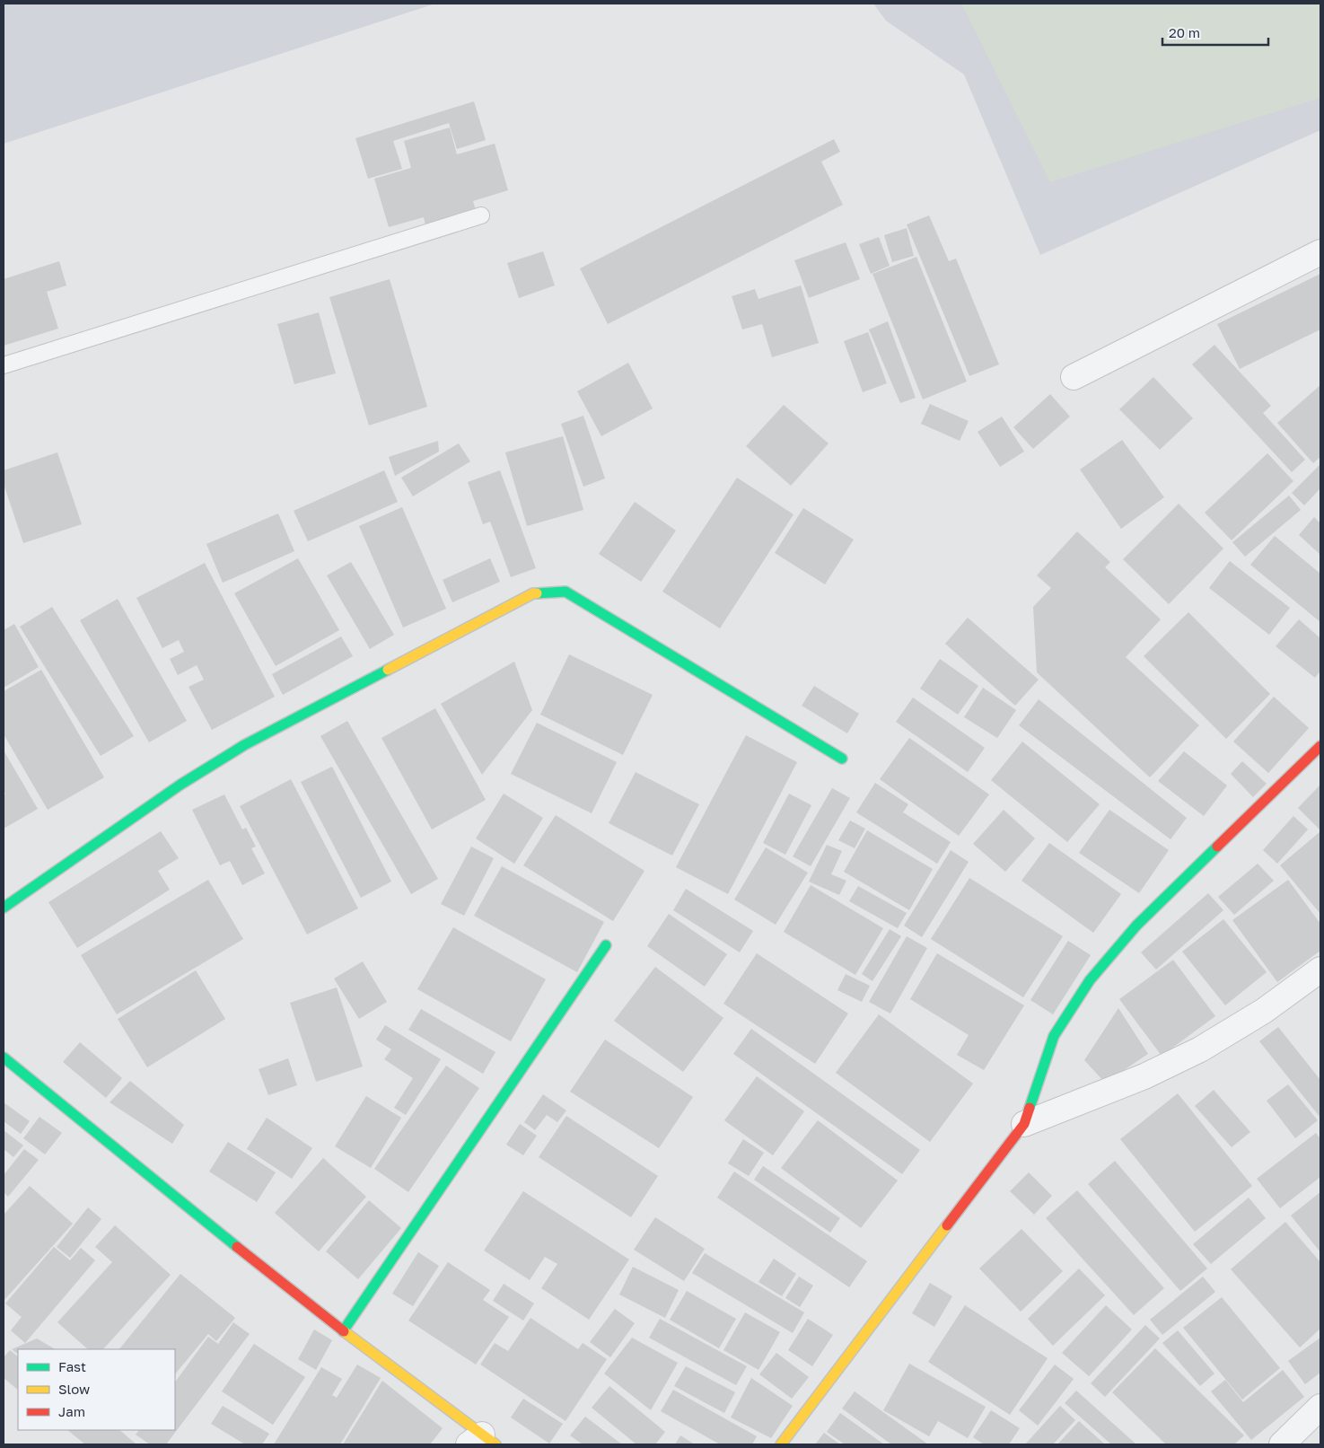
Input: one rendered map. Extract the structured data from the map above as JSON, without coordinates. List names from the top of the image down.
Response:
{
  "legend": ["Fast", "Slow", "Jam"],
  "scale_bar": "20 m"
}
